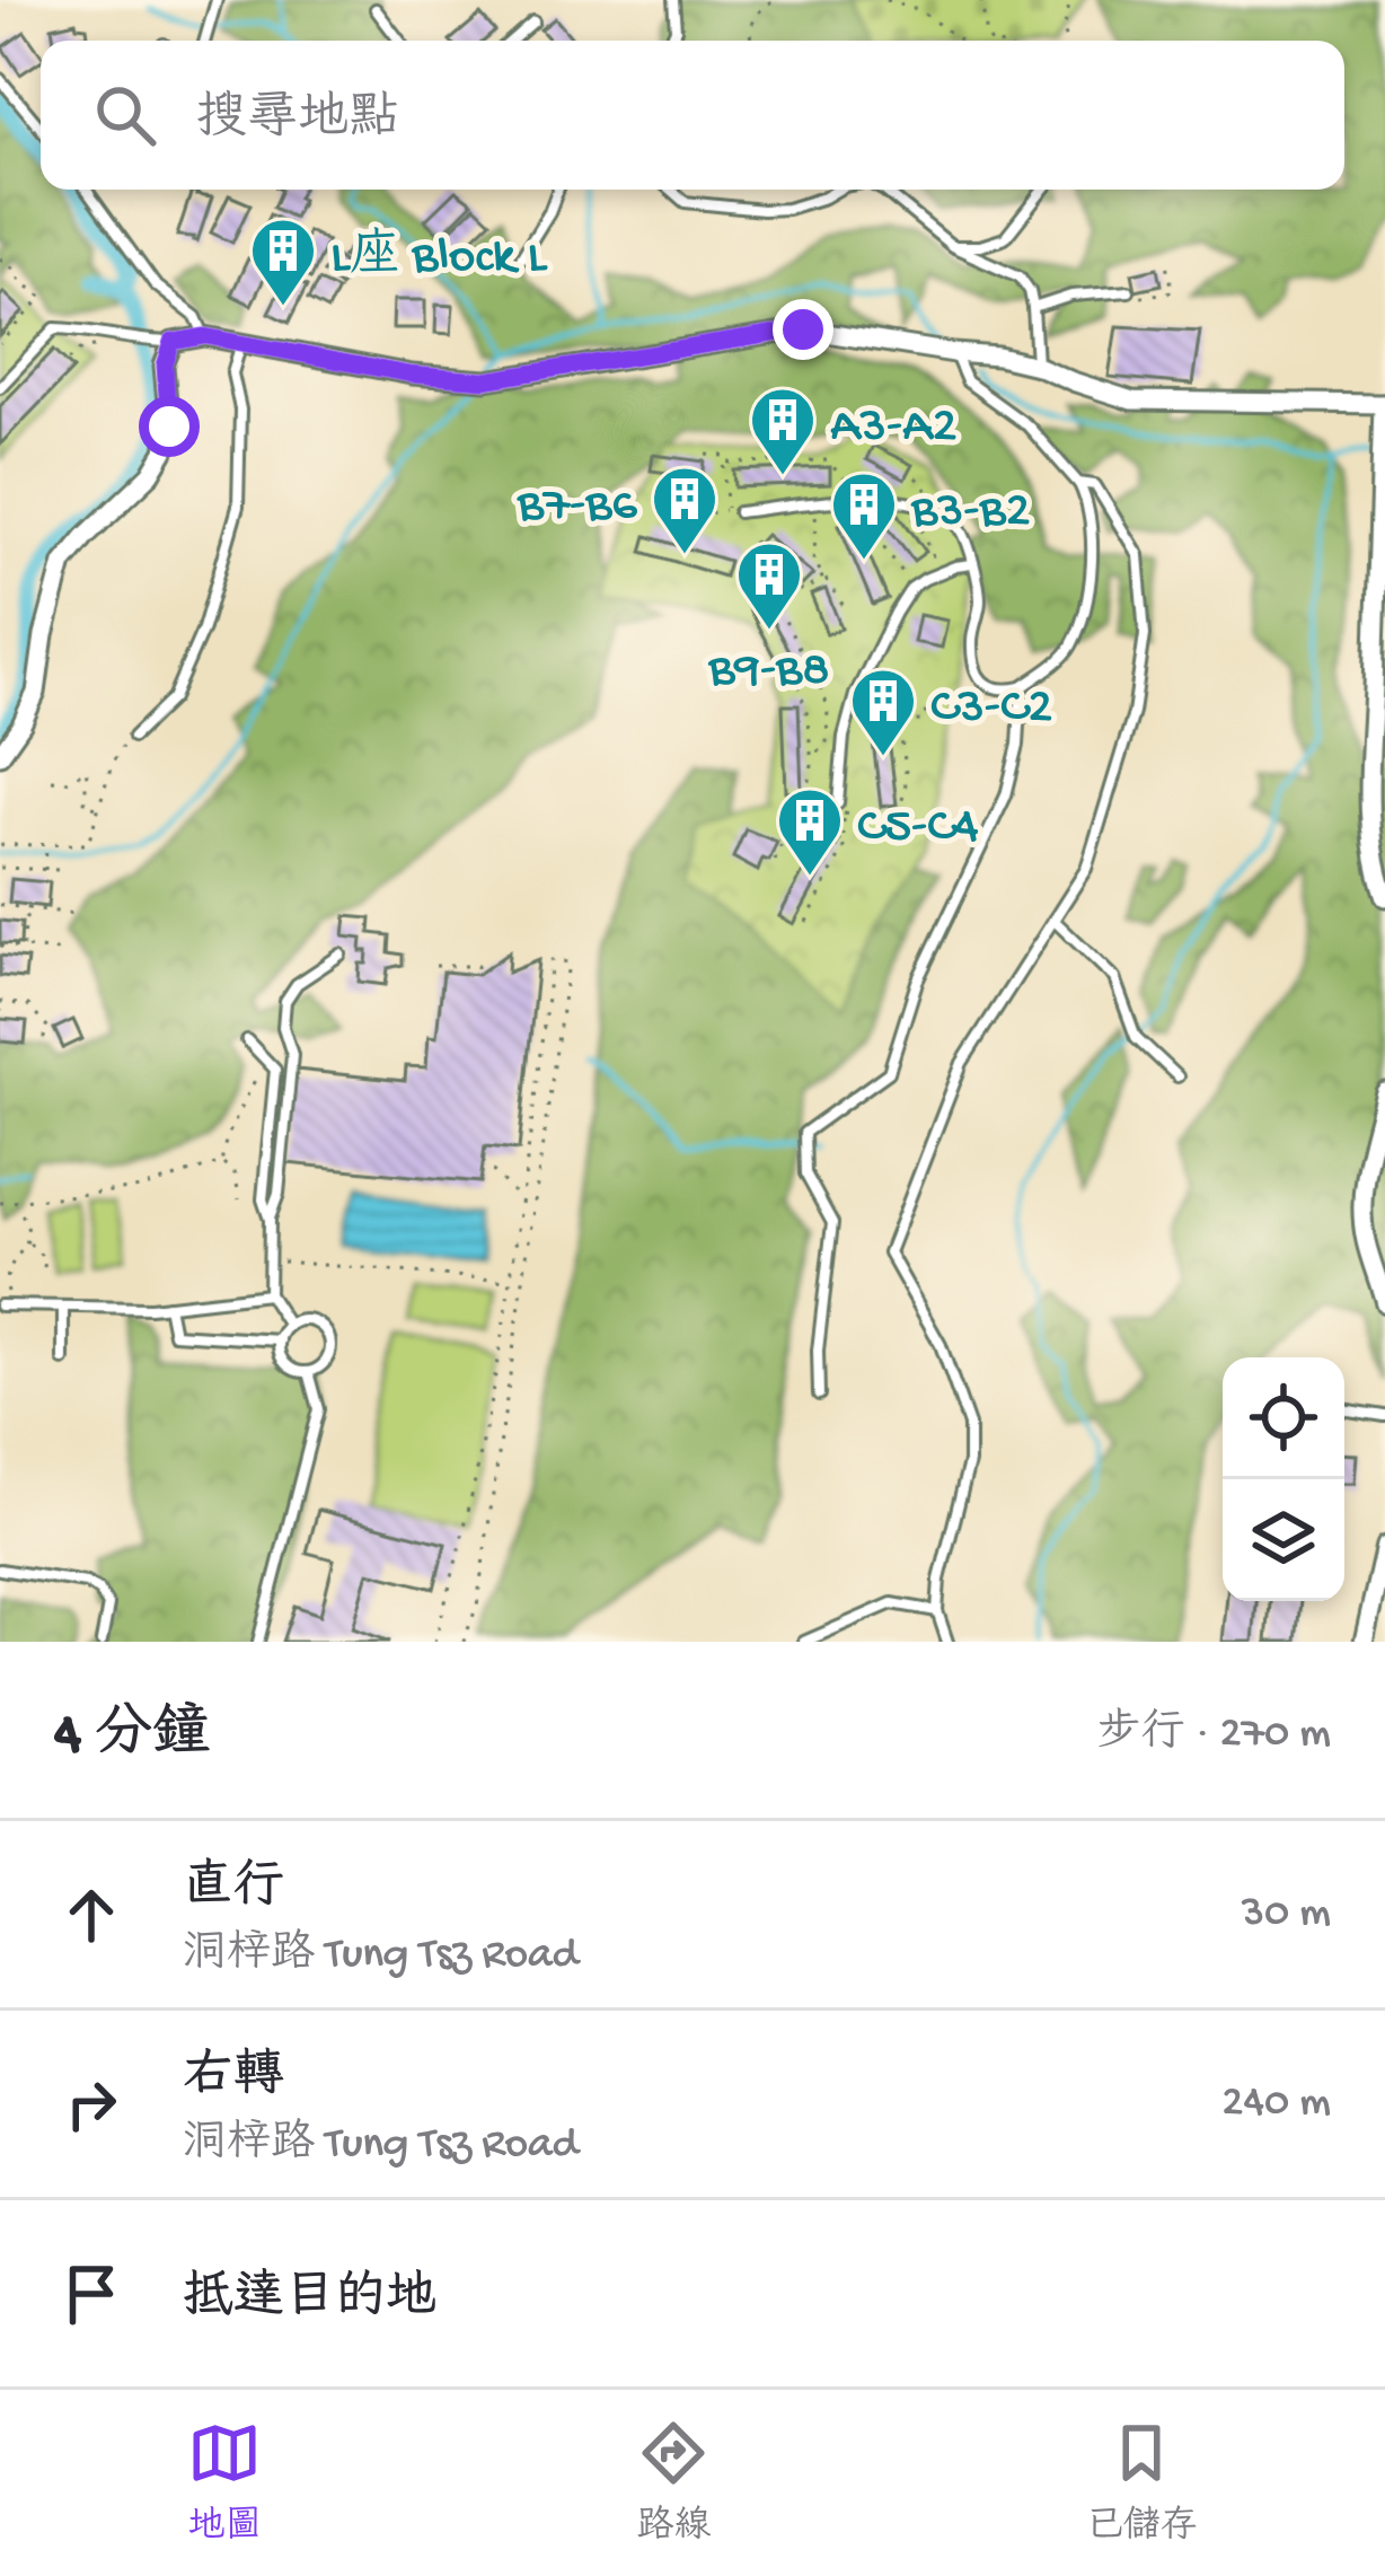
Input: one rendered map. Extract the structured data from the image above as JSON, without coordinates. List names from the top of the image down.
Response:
{
  "places": {
    "building": [
      "L座 Block L",
      "A3-A2",
      "B7-B6",
      "B3-B2",
      "B9-B8",
      "C3-C2",
      "C5-C4"
    ]
  },
  "page": {
    "search": "搜尋地點",
    "heading": ["4 分鐘", "步行 · 270 m"],
    "list": [
      ["直行", "洞梓路 Tung Tsz Road", "30 m"],
      ["右轉", "洞梓路 Tung Tsz Road", "240 m"],
      "抵達目的地"
    ],
    "nav": ["地圖", "路線", "已儲存"]
  }
}
